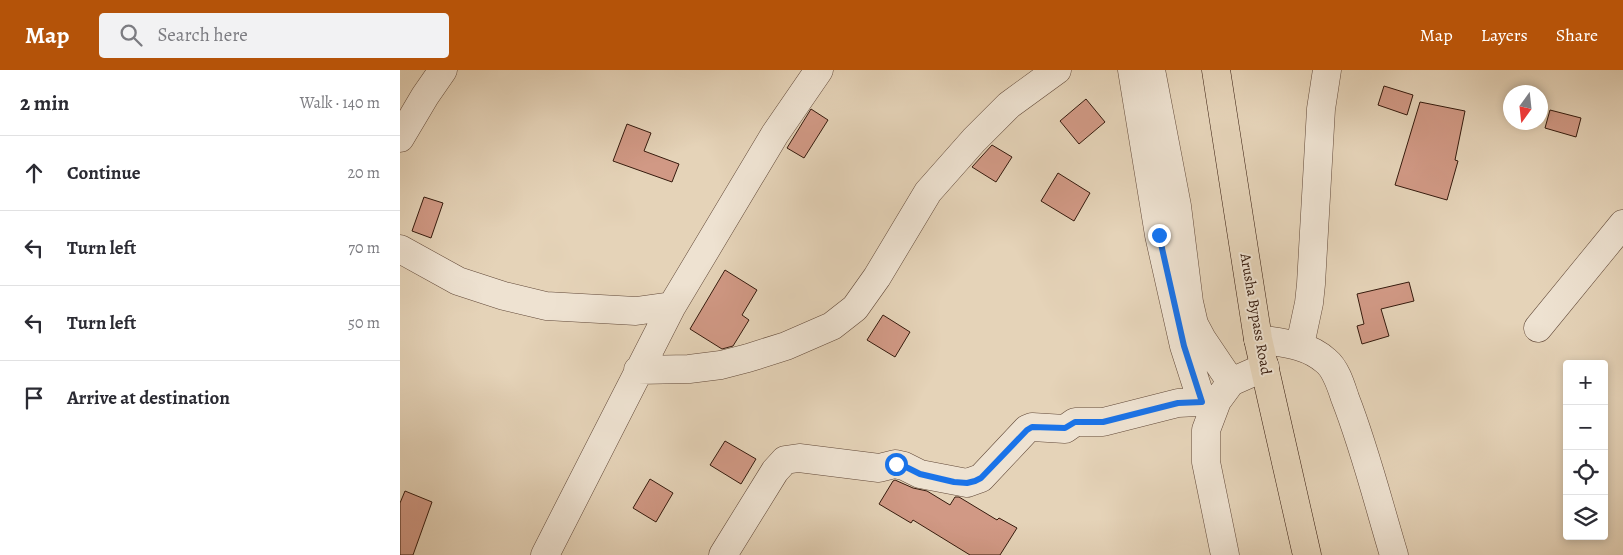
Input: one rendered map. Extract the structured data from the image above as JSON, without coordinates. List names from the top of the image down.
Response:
{
  "streets": {
    "main road": ["Arusha Bypass Road"]
  },
  "north": "bottom",
  "page": {
    "header": "Map",
    "search": "Search here",
    "nav": ["Map", "Layers", "Share"],
    "heading": ["2 min", "Walk · 140 m"],
    "list": [
      ["Continue", "20 m"],
      ["Turn left", "70 m"],
      ["Turn left", "50 m"],
      "Arrive at destination"
    ],
    "map_buttons": ["+", "−"]
  }
}
